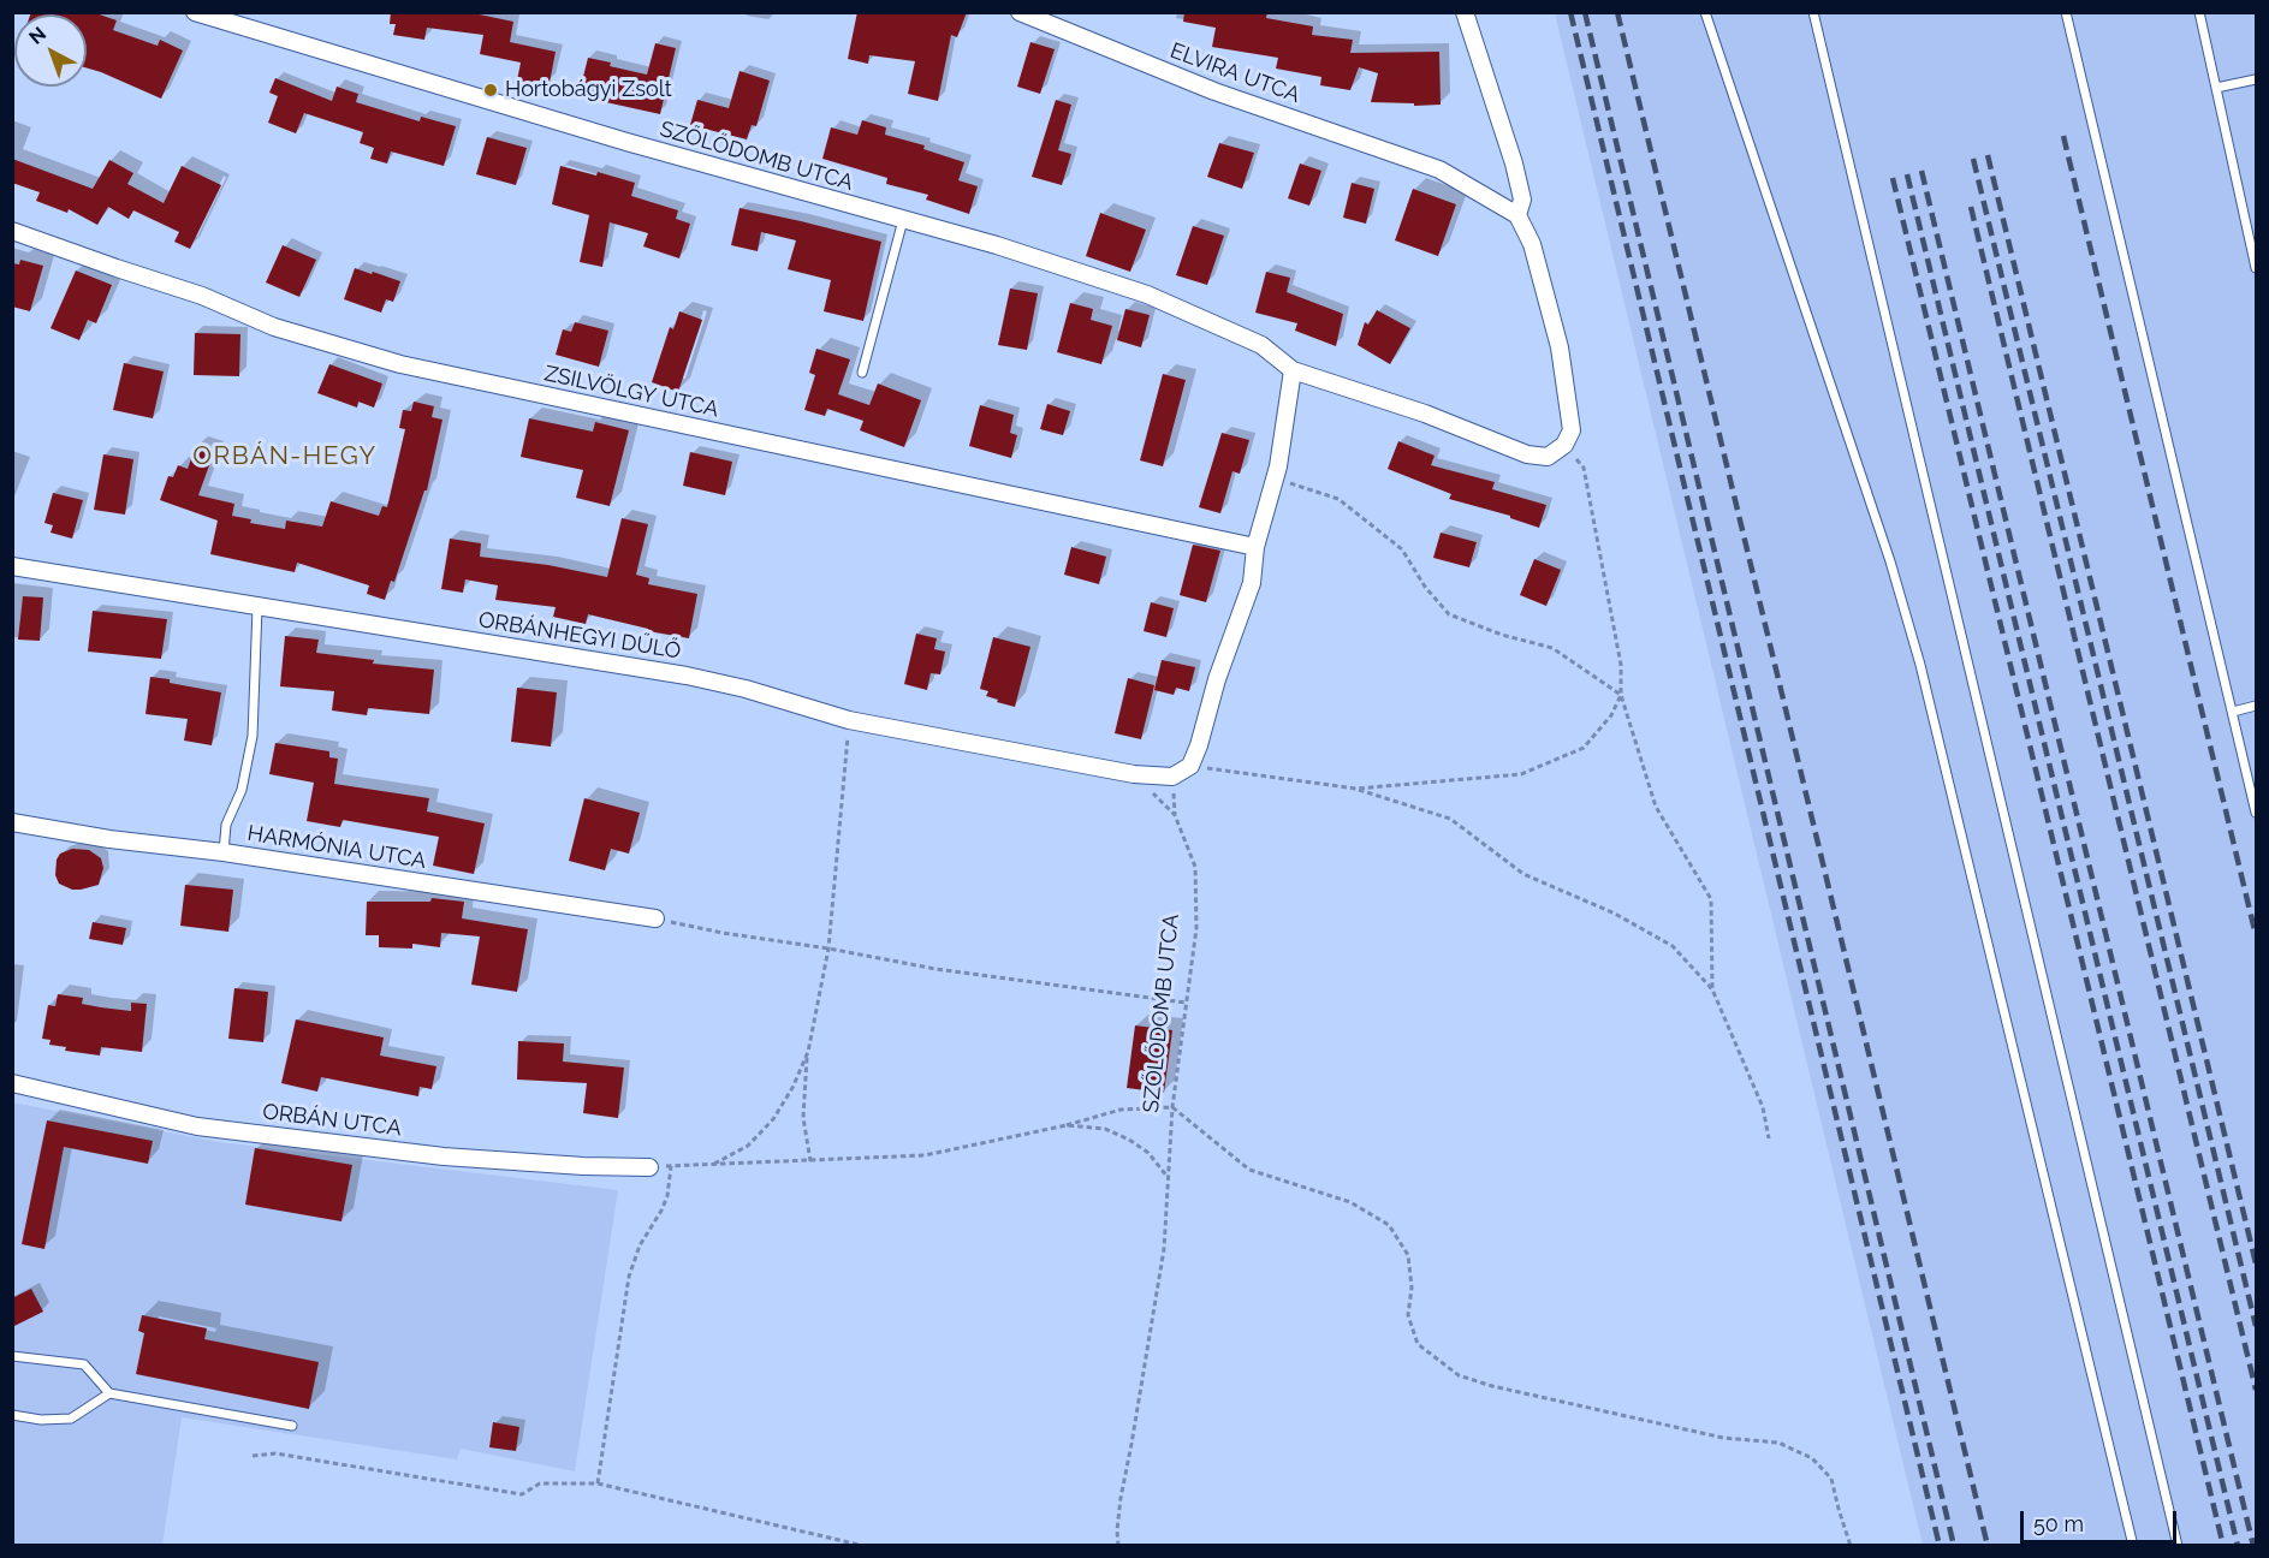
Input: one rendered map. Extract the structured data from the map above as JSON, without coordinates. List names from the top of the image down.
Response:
{
  "streets": {
    "street": [
      "ELVIRA UTCA",
      "SZŐLŐDOMB UTCA",
      "ZSILVÖLGY UTCA",
      "ORBÁNHEGYI DŰLŐ",
      "HARMÓNIA UTCA",
      "ORBÁN UTCA"
    ]
  },
  "crossings": [
    ["SZŐLŐDOMB UTCA", "ORBÁNHEGYI DŰLŐ"]
  ],
  "districts": ["ORBÁN-HEGY"],
  "places": ["Hortobágyi Zsolt"],
  "scale_bar": "50 m",
  "north": "top left"
}
